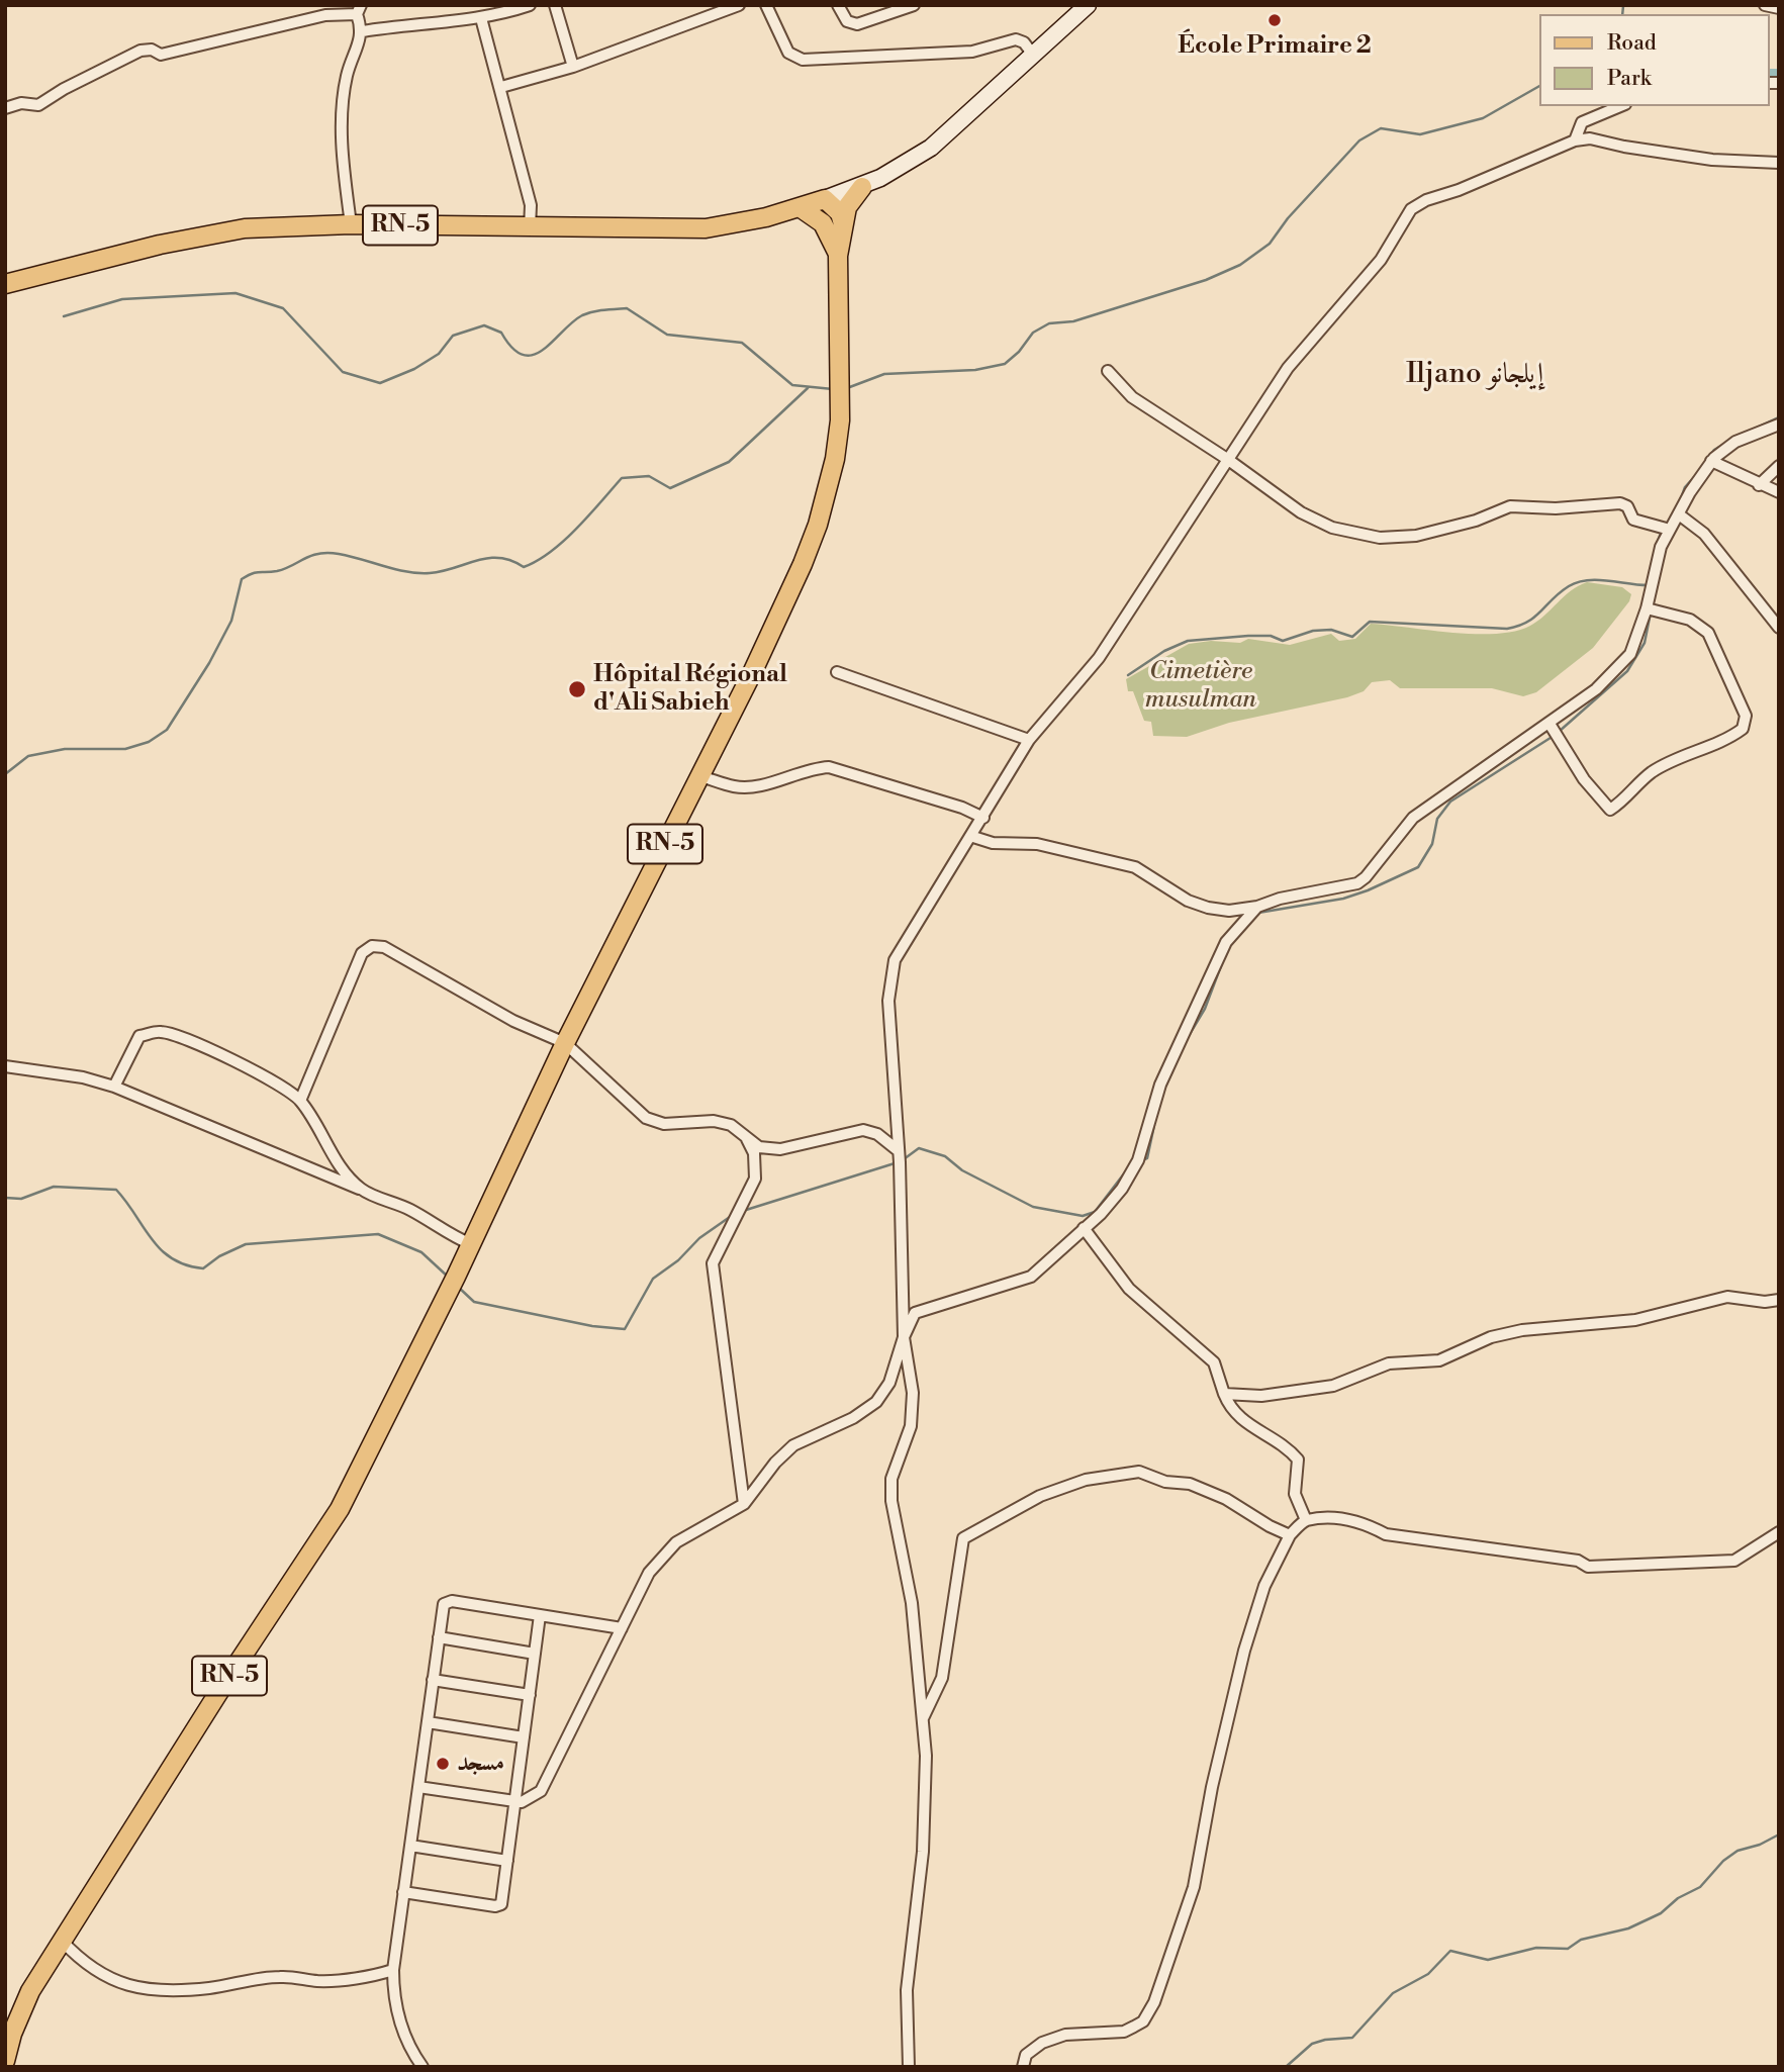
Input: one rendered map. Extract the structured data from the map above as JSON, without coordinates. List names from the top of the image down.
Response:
{
  "streets": {
    "main road": ["RN-5"]
  },
  "districts": ["Iljano إيلجانو"],
  "parks": ["Cimetière musulman"],
  "places": ["École Primaire 2", "Hôpital Régional d'Ali Sabieh", "مسجد"],
  "legend": ["Road", "Park"]
}
